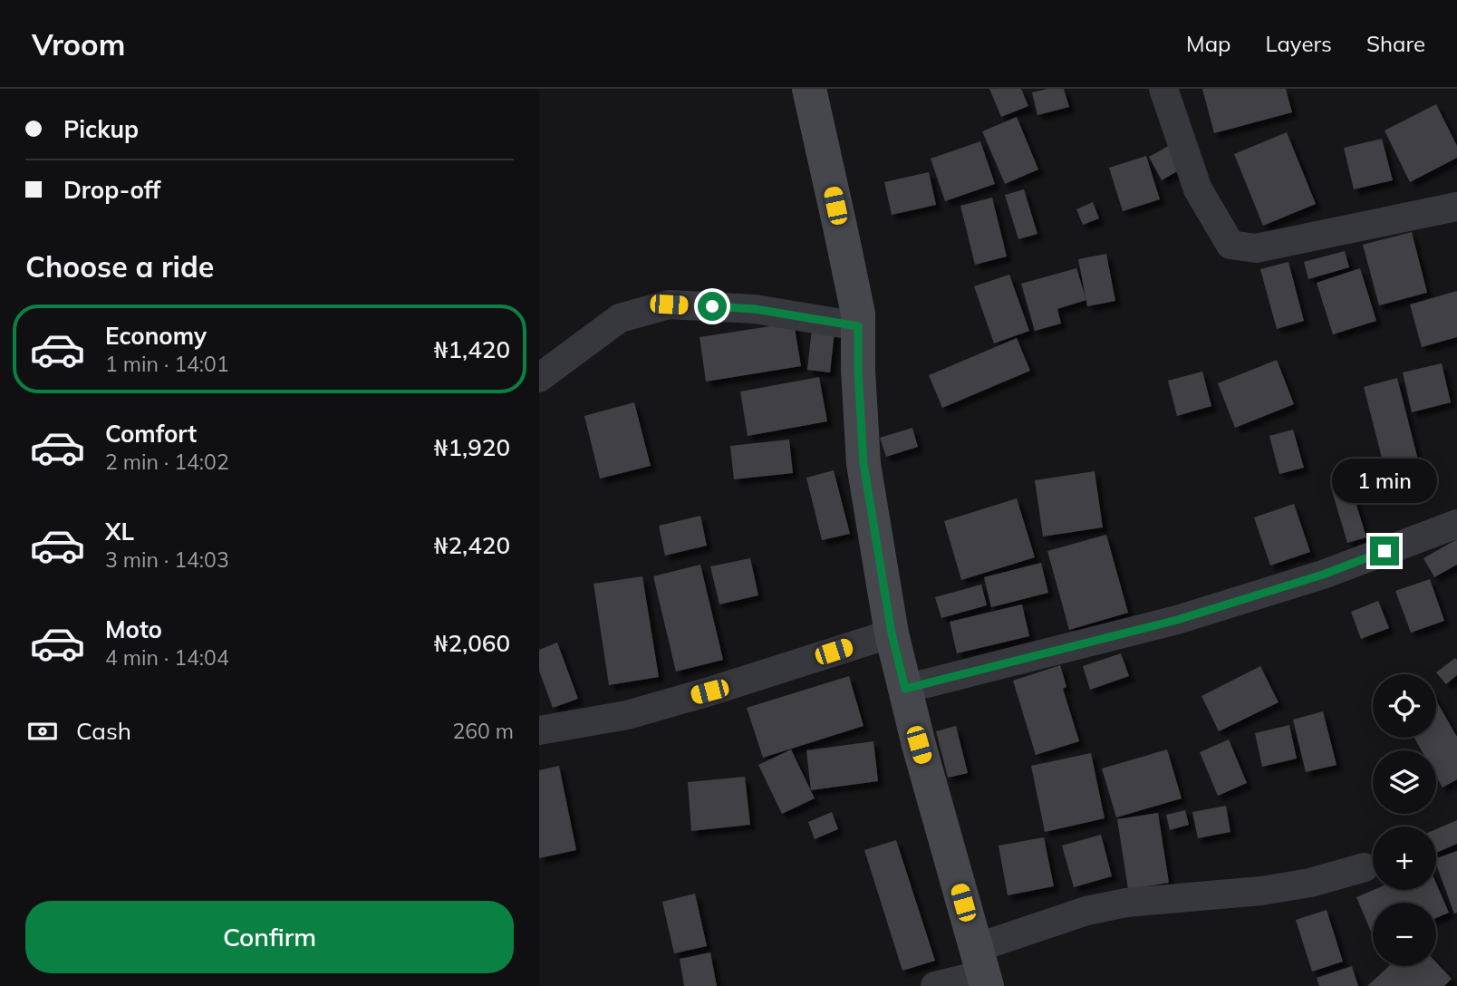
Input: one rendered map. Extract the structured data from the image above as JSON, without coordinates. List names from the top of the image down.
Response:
{
  "page": {
    "header": "Vroom",
    "nav": ["Map", "Layers", "Share"],
    "banner": ["Pickup", "Drop-off"],
    "heading": "Choose a ride",
    "list": [
      {
        "name": "Economy",
        "note": "1 min · 14:01",
        "value": "₦1,420"
      },
      {
        "name": "Comfort",
        "note": "2 min · 14:02",
        "value": "₦1,920"
      },
      {
        "name": "XL",
        "note": "3 min · 14:03",
        "value": "₦2,420"
      },
      {
        "name": "Moto",
        "note": "4 min · 14:04",
        "value": "₦2,060"
      }
    ],
    "bubble": "1 min",
    "map_buttons": ["+", "−"],
    "pay": ["Cash", "260 m"],
    "buttons": "Confirm"
  }
}
